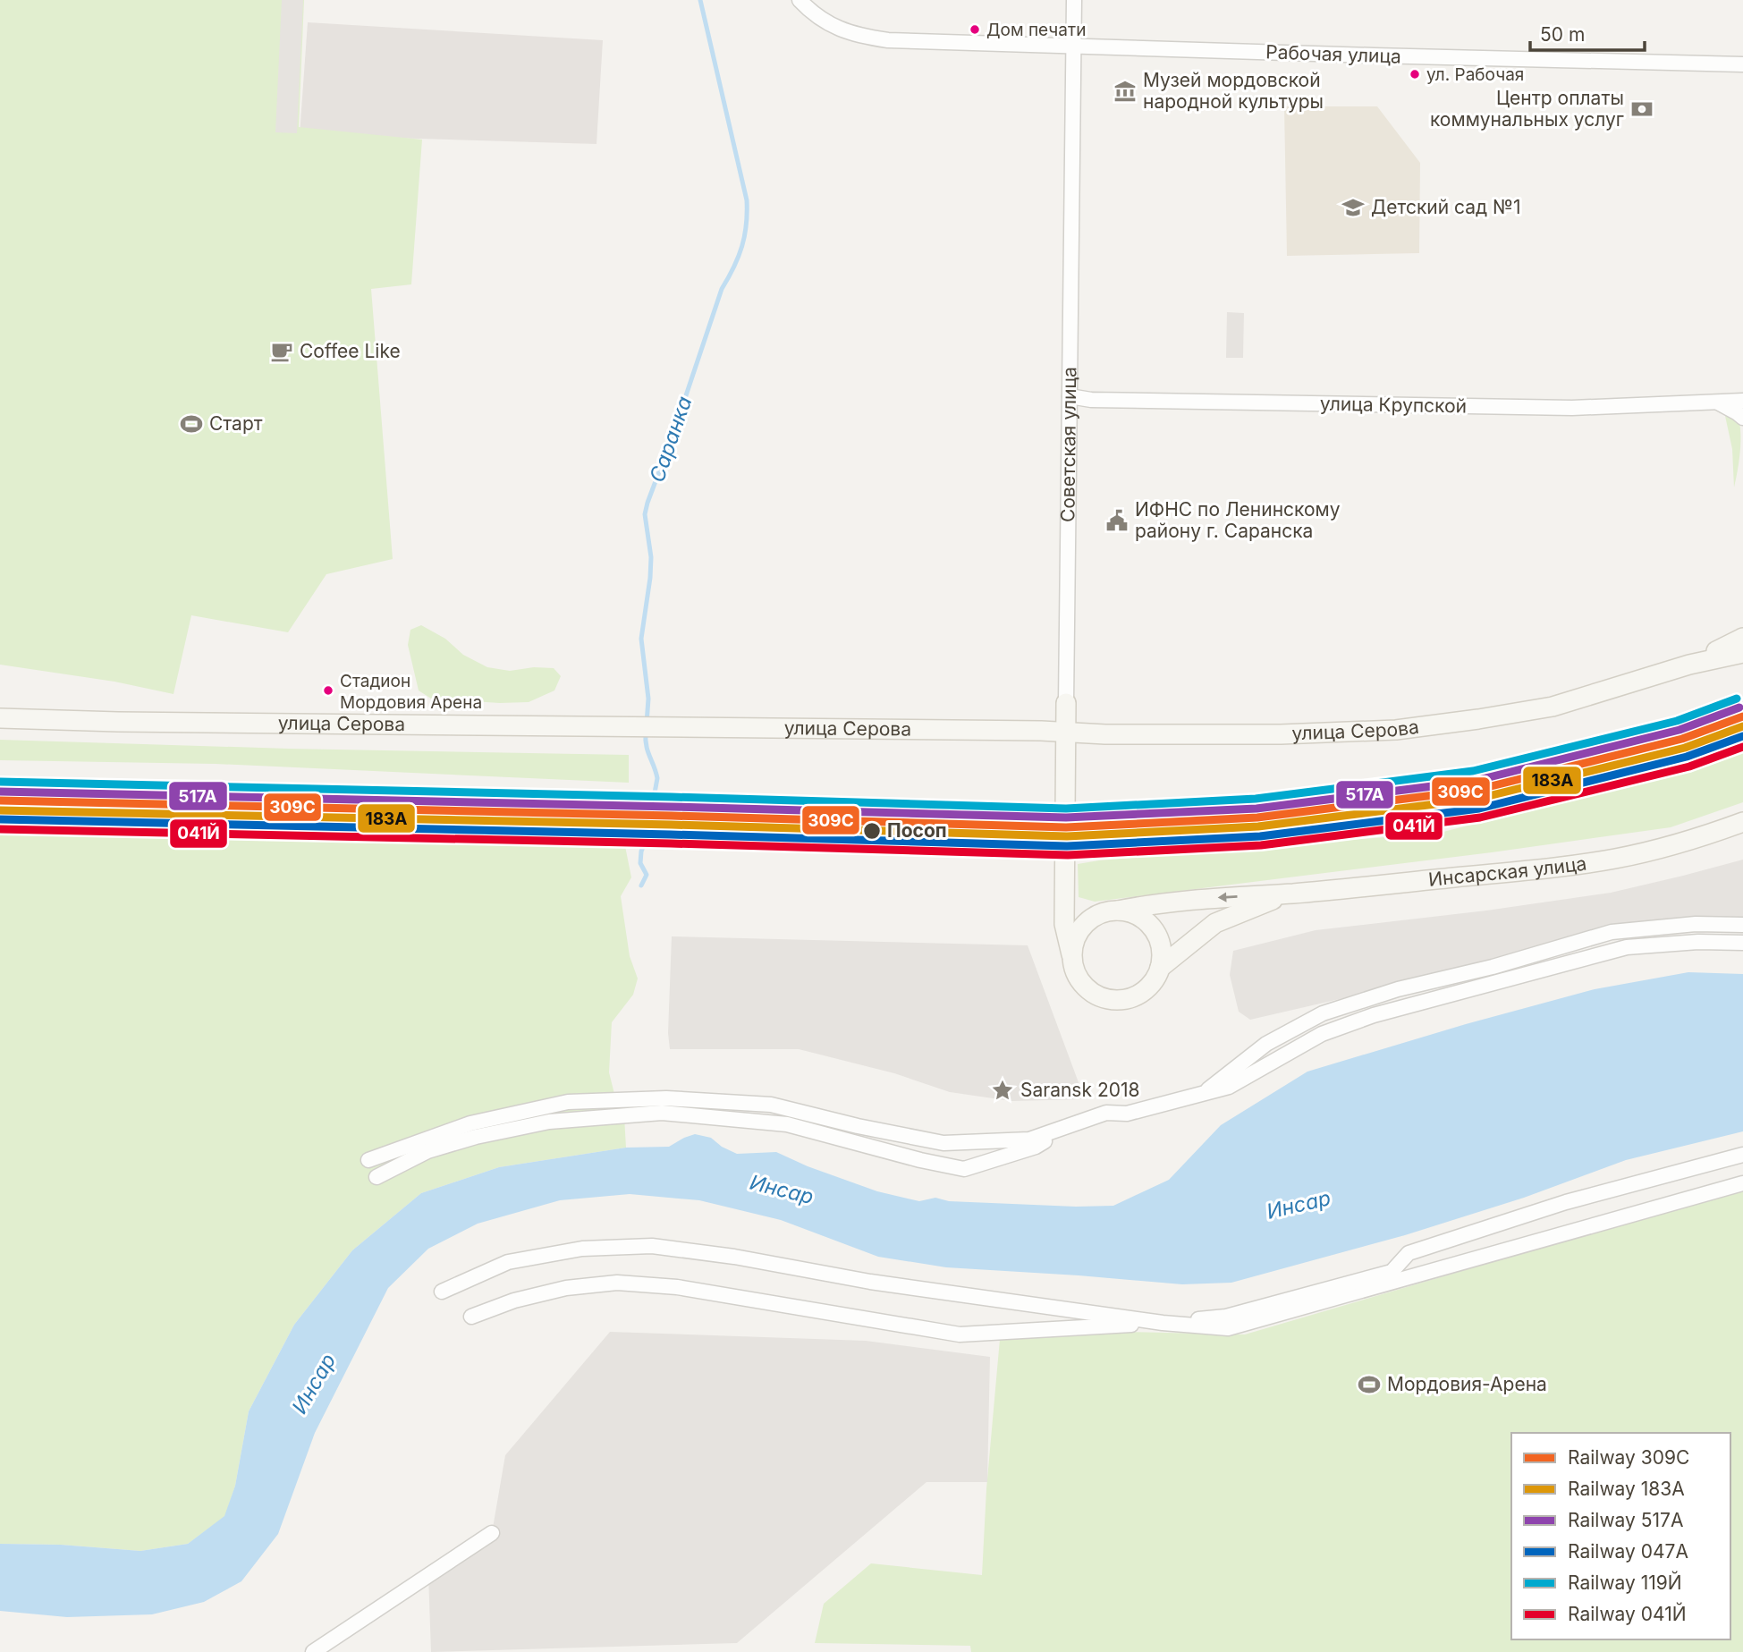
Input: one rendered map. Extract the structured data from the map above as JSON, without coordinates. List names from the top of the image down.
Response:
{
  "streets": {
    "street": [
      "Рабочая улица",
      "улица Крупской",
      "Советская улица",
      "улица Серова",
      "Инсарская улица"
    ]
  },
  "crossings": [
    ["Рабочая улица", "Советская улица"],
    ["улица Крупской", "Советская улица"],
    ["Советская улица", "улица Серова"],
    ["Советская улица", "Инсарская улица"]
  ],
  "water": ["Саранка", "Инсар"],
  "places": {
    "other": [
      "Дом печати",
      "ул. Рабочая",
      "Стадион Мордовия Арена",
      "Посоп"
    ],
    "museum": ["Музей мордовской народной культуры"],
    "bank": ["Центр оплаты коммунальных услуг"],
    "school or university": ["Детский сад №1"],
    "cafe": ["Coffee Like"],
    "sports": ["Старт", "Мордовия-Арена"],
    "public building": ["ИФНС по Ленинскому району г. Саранска"],
    "place": ["Saransk 2018"]
  },
  "lines": [
    "rail line 119Й",
    "rail line 517А",
    "rail line 309С",
    "rail line 183А",
    "rail line 047А",
    "rail line 041Й"
  ],
  "legend": [
    "Railway 309С",
    "Railway 183А",
    "Railway 517А",
    "Railway 047А",
    "Railway 119Й",
    "Railway 041Й"
  ],
  "scale_bar": "50 m"
}
